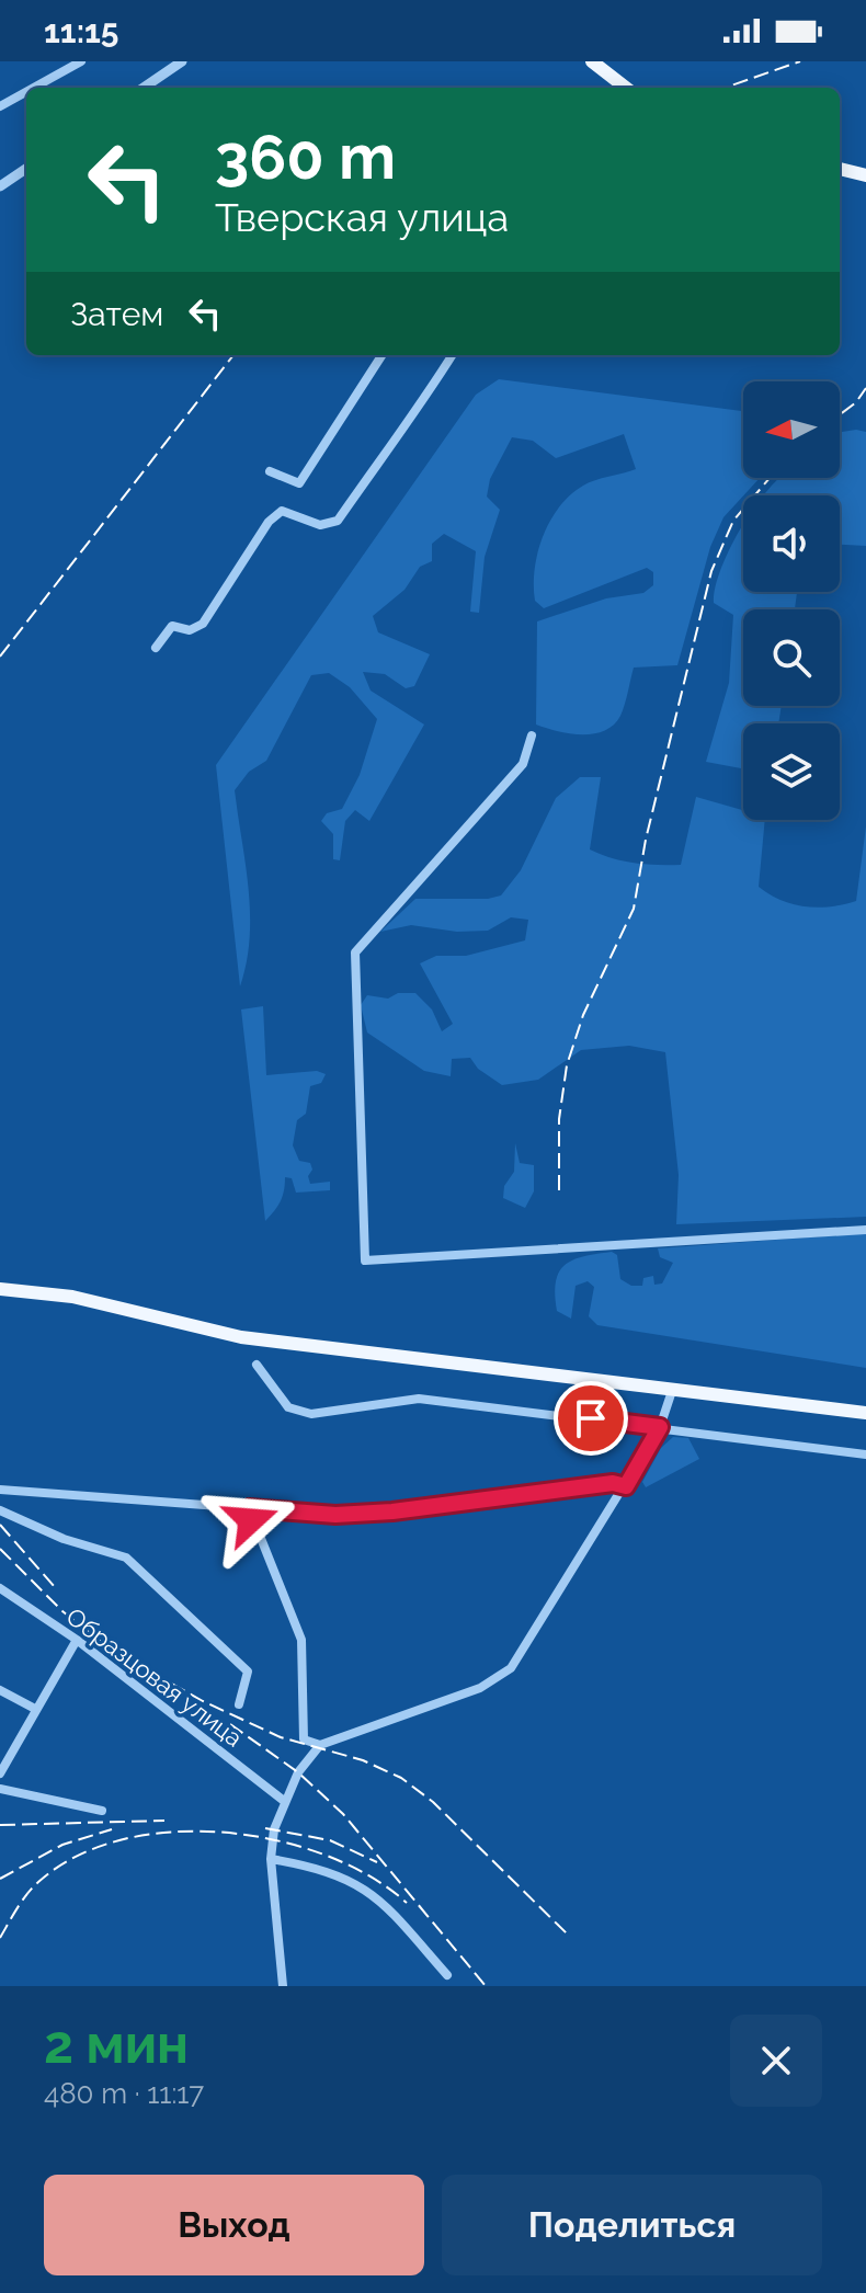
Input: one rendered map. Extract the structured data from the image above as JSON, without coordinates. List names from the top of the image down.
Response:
{
  "streets": {
    "street": ["Образцовая улица"]
  },
  "north": "left",
  "page": {
    "status": "11:15",
    "turn": ["360 m", "Тверская улица"],
    "then": "Затем",
    "heading": ["2 мин", "480 m · 11:17"],
    "buttons": ["Выход", "Поделиться"]
  }
}
